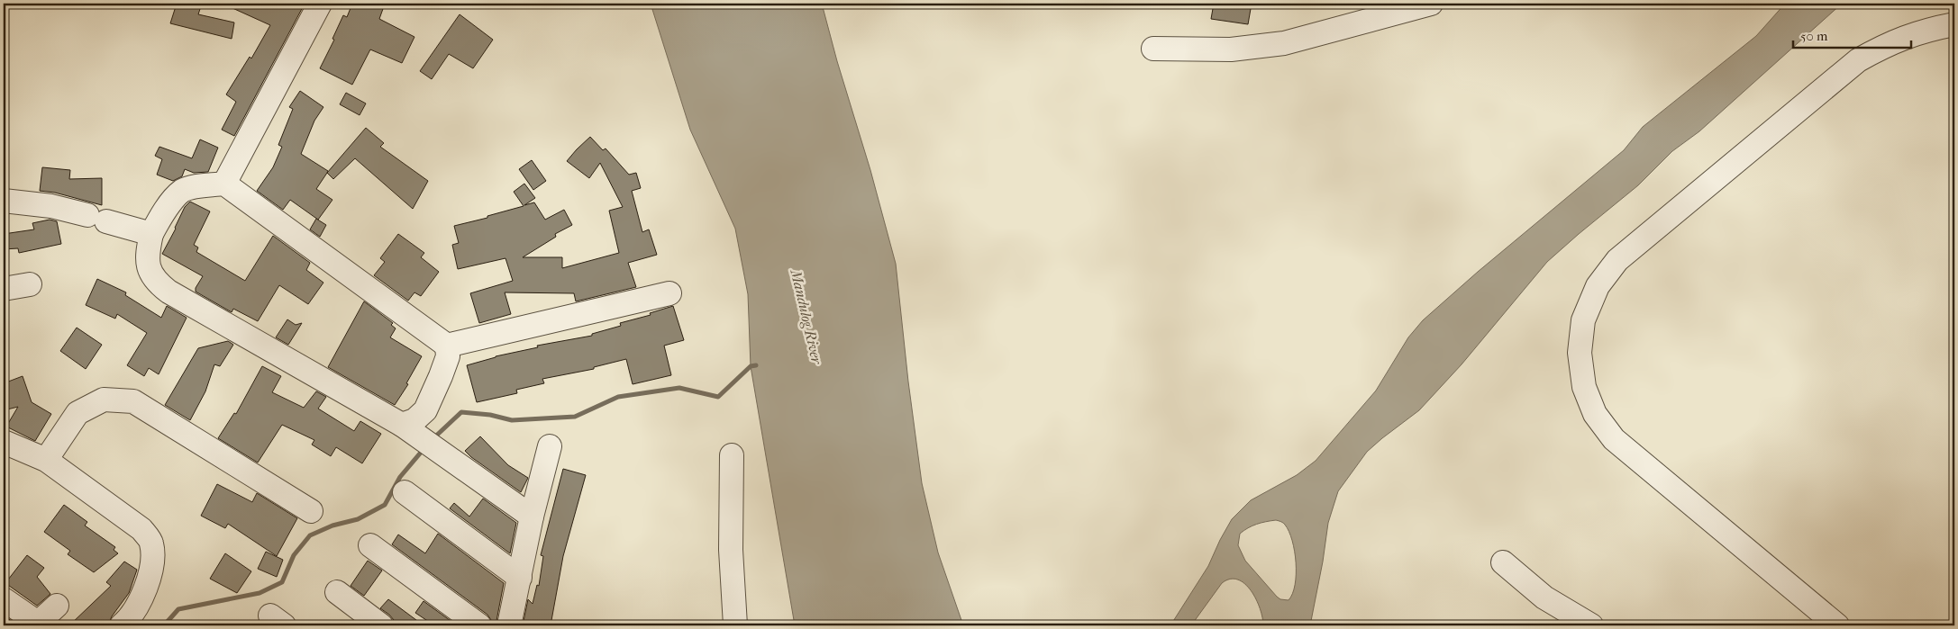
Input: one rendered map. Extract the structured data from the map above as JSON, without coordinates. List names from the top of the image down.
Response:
{
  "water": ["Mandulog River"],
  "scale_bar": "50 m"
}
